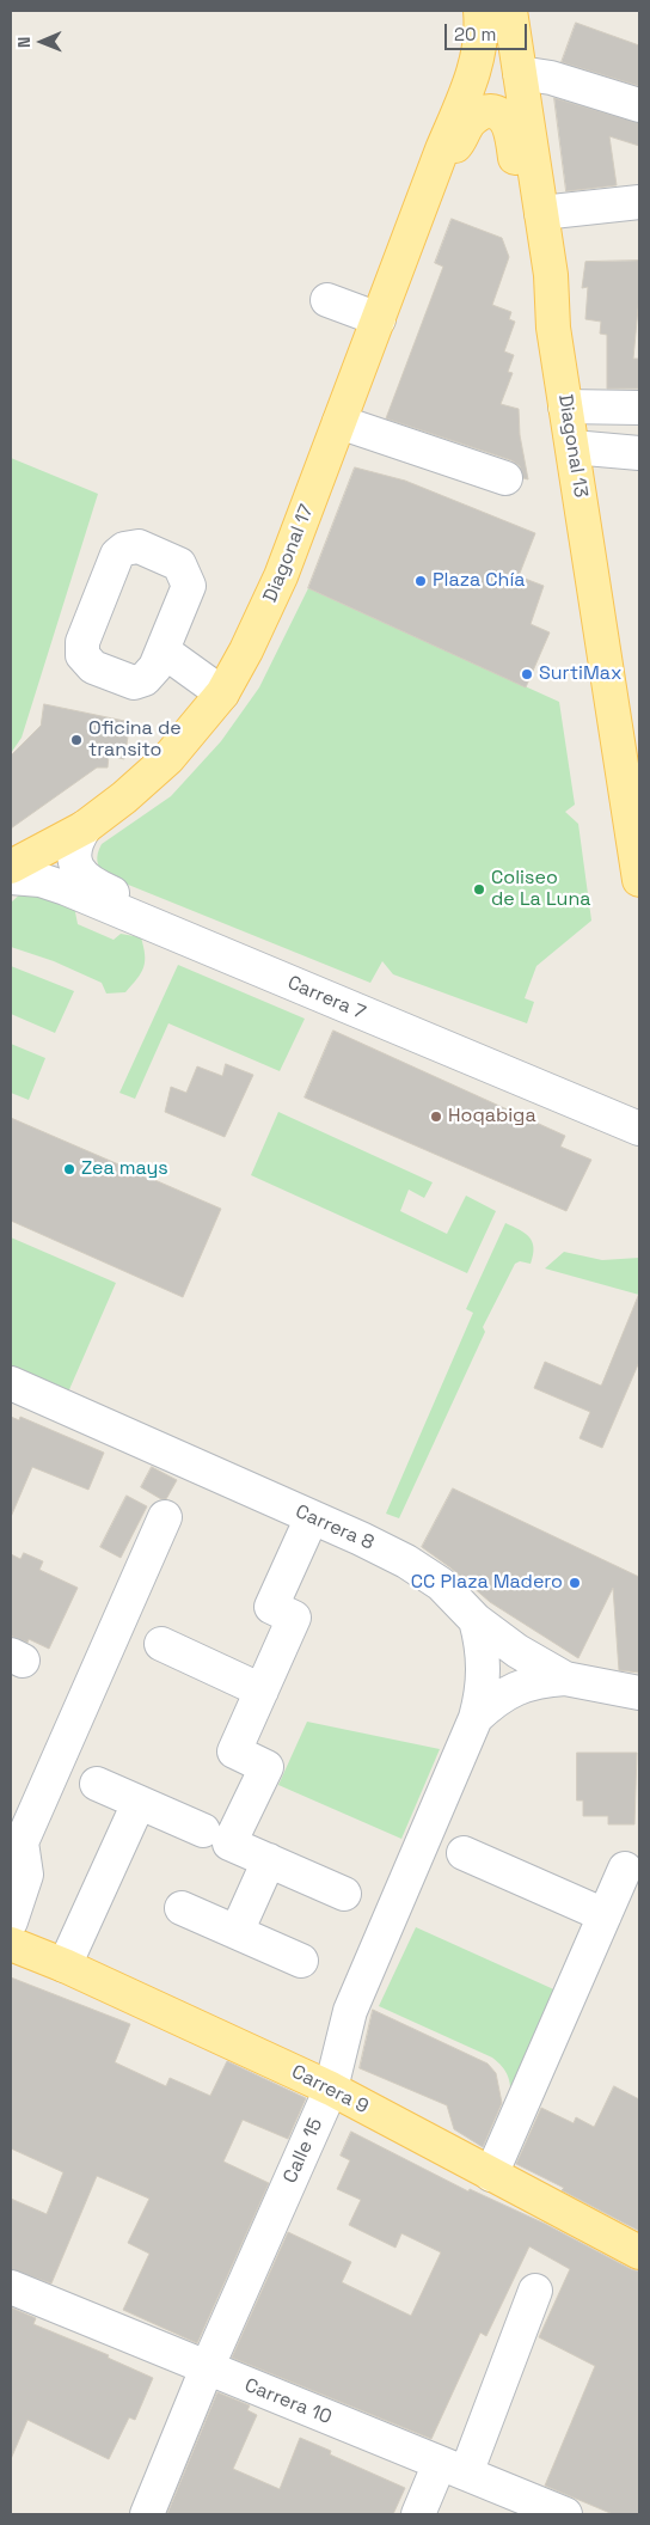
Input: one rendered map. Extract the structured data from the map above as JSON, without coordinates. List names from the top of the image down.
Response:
{
  "streets": {
    "main road": ["Diagonal 13", "Diagonal 17", "Carrera 9"],
    "street": [
      "Carrera 7",
      "Carrera 8",
      "Calle 15",
      "Carrera 10"
    ]
  },
  "crossings": [
    ["Diagonal 17", "Carrera 7"],
    ["Carrera 8", "Calle 15"],
    ["Carrera 9", "Calle 15"],
    ["Calle 15", "Carrera 10"]
  ],
  "places": [
    "Plaza Chía",
    "SurtiMax",
    "Oficina de transito",
    "Coliseo de La Luna",
    "Hoqabiga",
    "Zea mays",
    "CC Plaza Madero"
  ],
  "scale_bar": "20 m",
  "north": "left"
}
